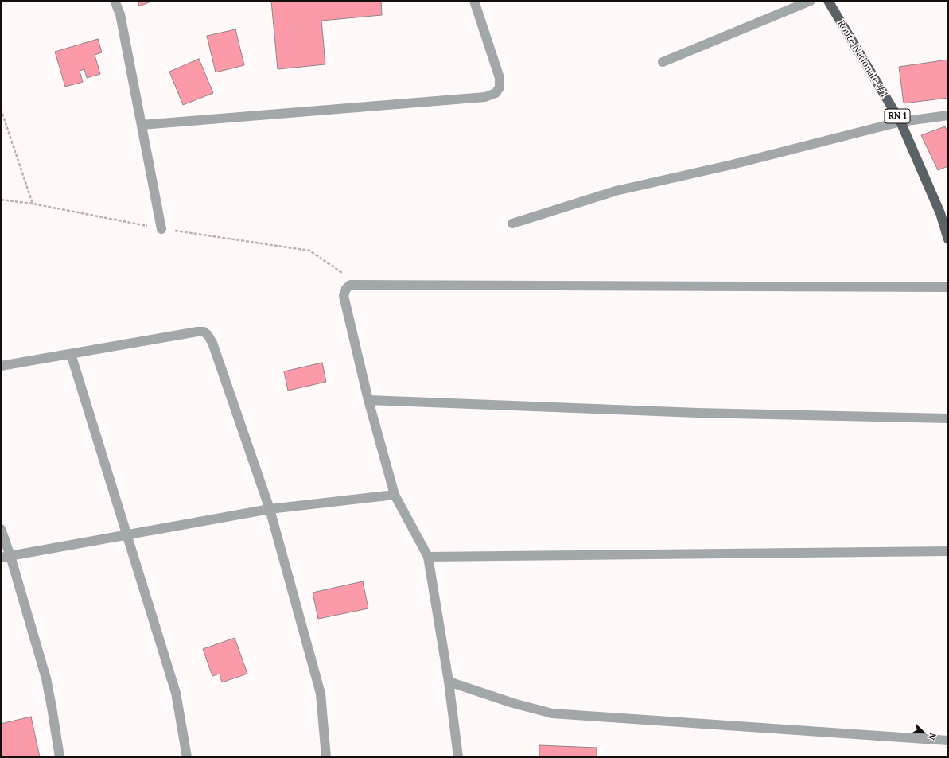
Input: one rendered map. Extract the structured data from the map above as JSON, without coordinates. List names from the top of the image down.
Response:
{
  "streets": {
    "main road": ["Route Nationale # 1", "RN 1"]
  },
  "north": "bottom right"
}
